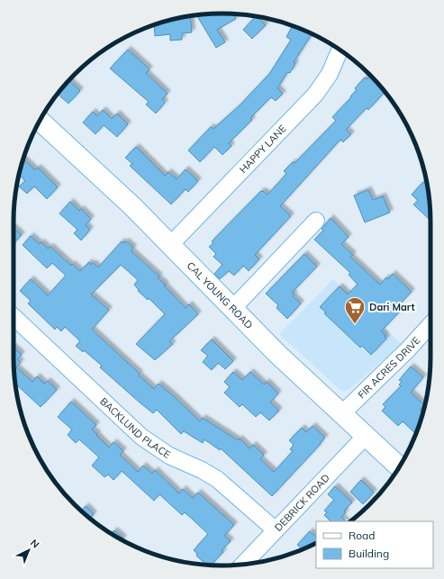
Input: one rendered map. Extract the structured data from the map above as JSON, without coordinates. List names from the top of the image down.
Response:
{
  "streets": {
    "main road": ["CAL YOUNG ROAD"],
    "street": [
      "HAPPY LANE",
      "FIR ACRES DRIVE",
      "BACKLUND PLACE",
      "DEBRICK ROAD"
    ]
  },
  "crossings": [
    ["HAPPY LANE", "CAL YOUNG ROAD"],
    ["CAL YOUNG ROAD", "FIR ACRES DRIVE"],
    ["CAL YOUNG ROAD", "DEBRICK ROAD"],
    ["BACKLUND PLACE", "DEBRICK ROAD"]
  ],
  "places": {
    "supermarket": ["Dari Mart"]
  },
  "legend": ["Road", "Building"],
  "north": "top right"
}
